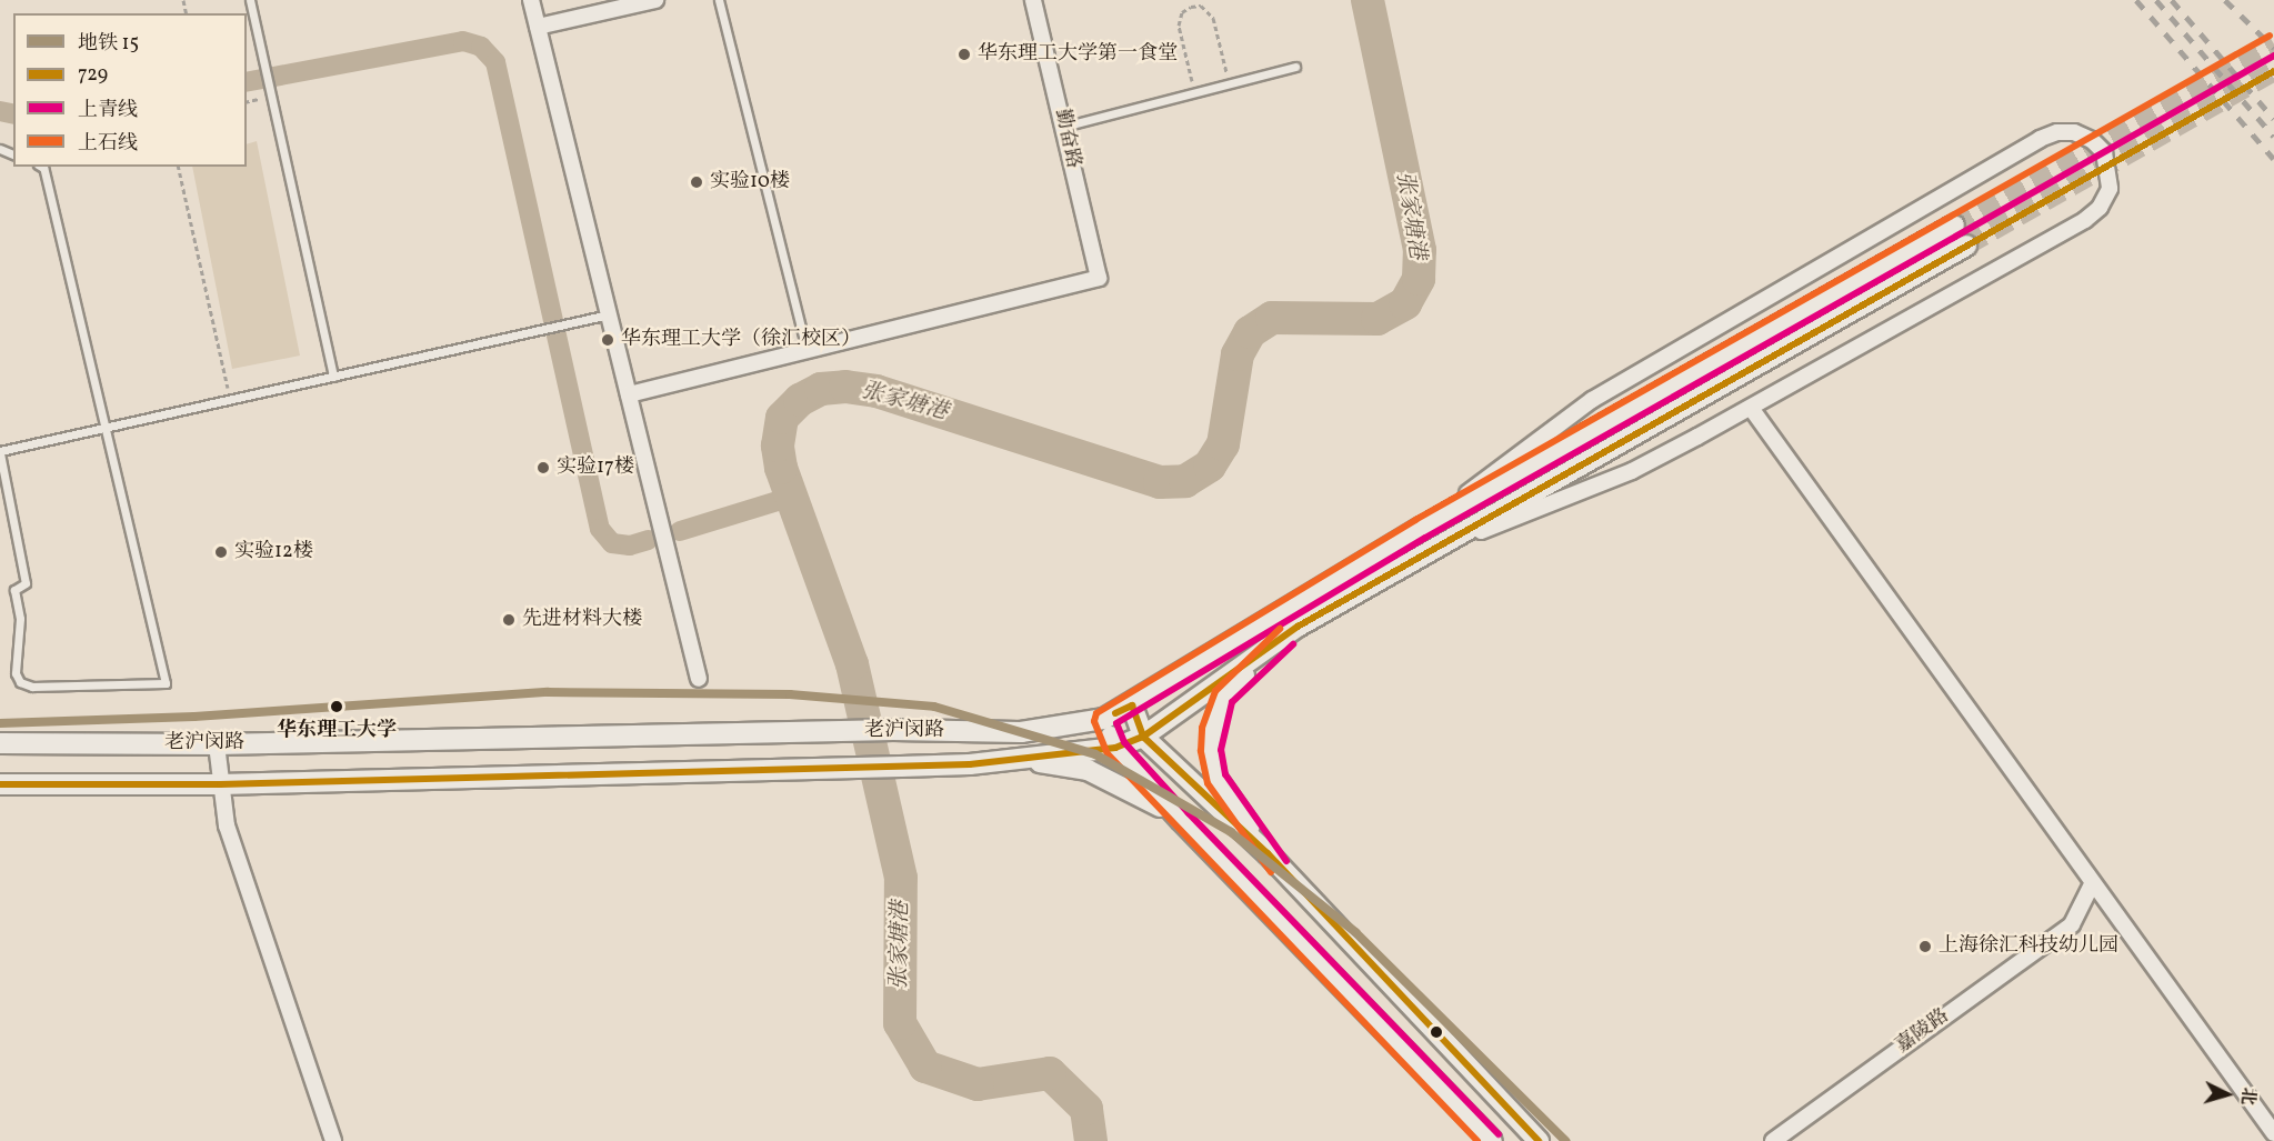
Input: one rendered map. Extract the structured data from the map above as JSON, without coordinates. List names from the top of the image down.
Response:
{
  "streets": {
    "main road": ["老沪闵路"],
    "street": ["勤奋路", "嘉陵路"]
  },
  "water": ["张家塘港"],
  "places": [
    "华东理工大学第一食堂",
    "实验10楼",
    "华东理工大学（徐汇校区）",
    "实验17楼",
    "实验12楼",
    "先进材料大楼",
    "华东理工大学",
    "上海徐汇科技幼儿园"
  ],
  "lines": [
    "transit line 上石线",
    "transit line 上青线",
    "transit line 729",
    "metro line 15"
  ],
  "legend": [
    "地铁 15",
    "729",
    "上青线",
    "上石线"
  ],
  "north": "right"
}
